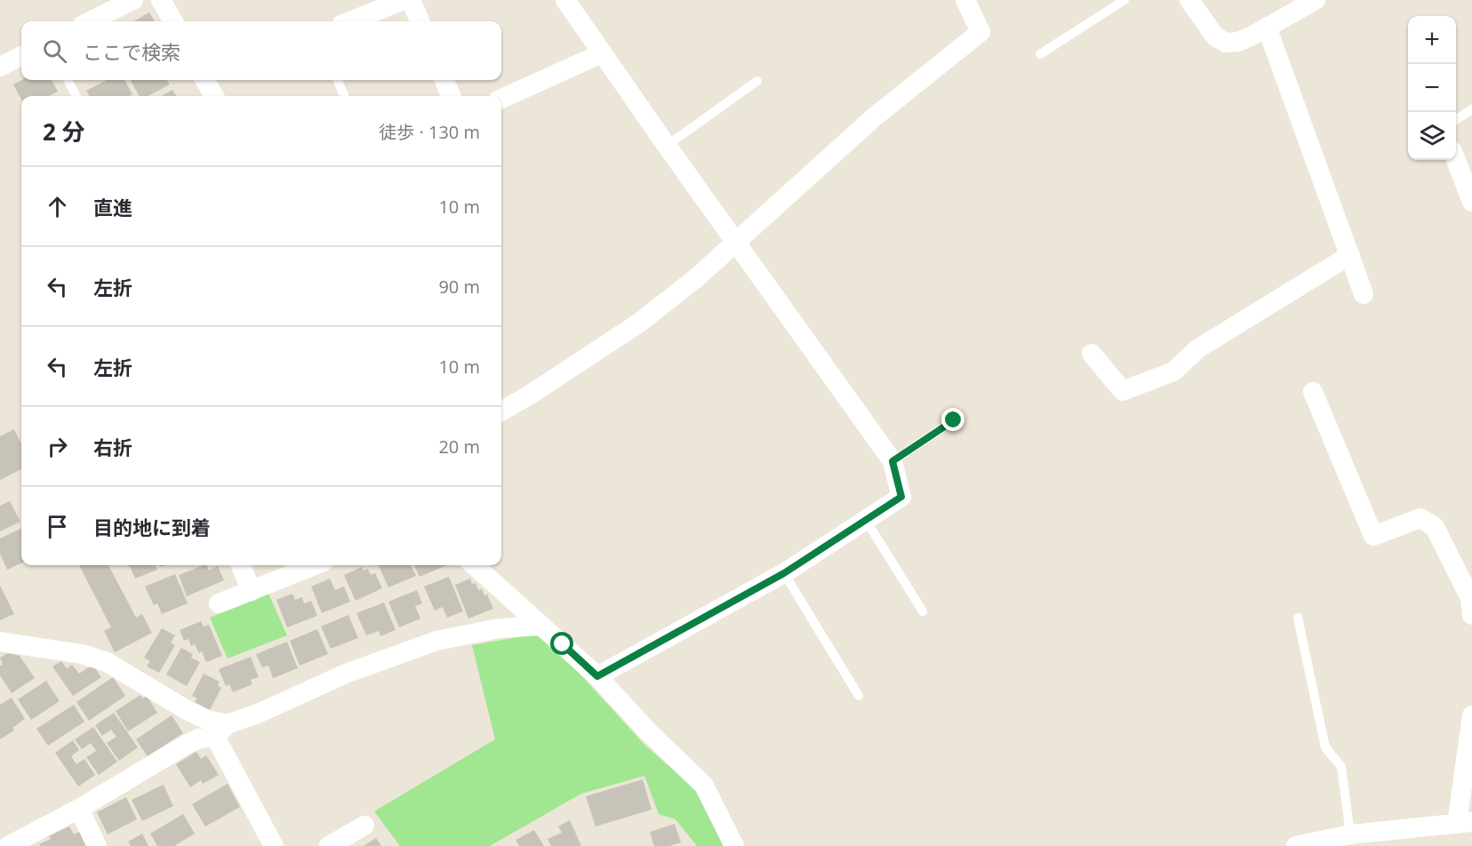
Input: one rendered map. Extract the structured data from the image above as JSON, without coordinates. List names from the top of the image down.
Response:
{
  "page": {
    "map_buttons": ["+", "−"],
    "search": "ここで検索",
    "heading": ["2 分", "徒歩 · 130 m"],
    "list": [
      ["直進", "10 m"],
      ["左折", "90 m"],
      ["左折", "10 m"],
      ["右折", "20 m"],
      "目的地に到着"
    ]
  }
}
